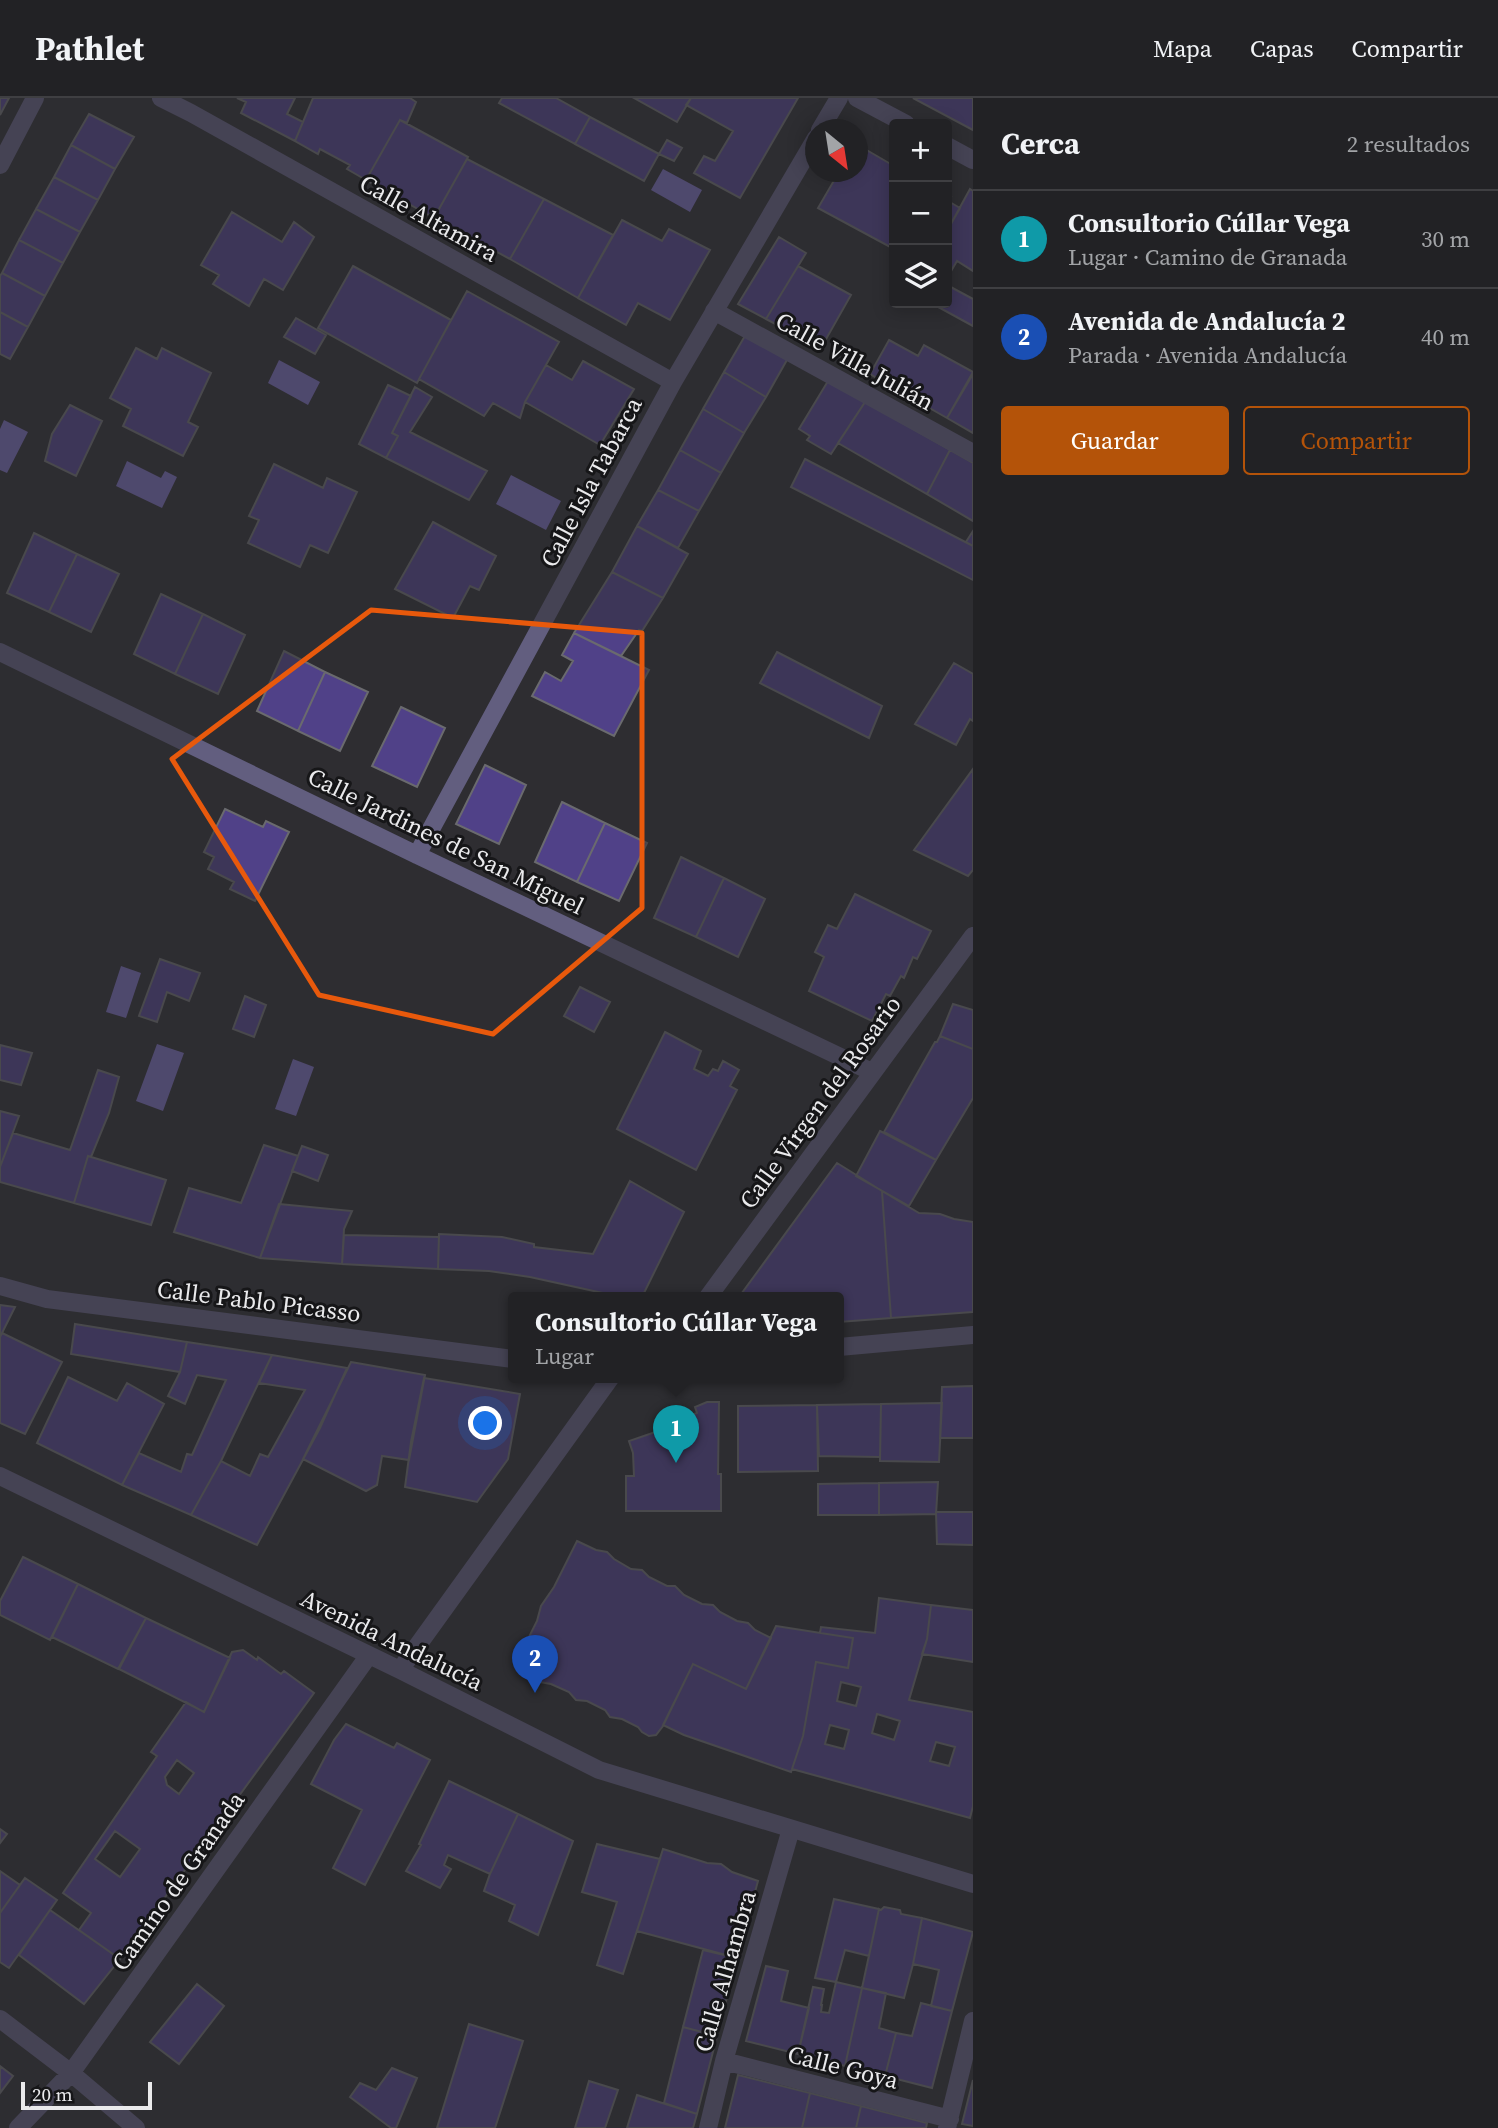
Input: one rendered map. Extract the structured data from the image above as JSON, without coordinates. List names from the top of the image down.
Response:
{
  "streets": {
    "street": [
      "Calle Altamira",
      "Calle Villa Julián",
      "Calle Isla Tabarca",
      "Calle Jardines de San Miguel",
      "Calle Virgen del Rosario",
      "Calle Pablo Picasso",
      "Avenida Andalucía",
      "Camino de Granada",
      "Calle Alhambra",
      "Calle Goya"
    ]
  },
  "crossings": [
    ["Calle Altamira", "Calle Isla Tabarca"],
    ["Calle Villa Julián", "Calle Isla Tabarca"],
    ["Calle Isla Tabarca", "Calle Jardines de San Miguel"],
    ["Calle Jardines de San Miguel", "Calle Virgen del Rosario"],
    ["Avenida Andalucía", "Camino de Granada"],
    ["Avenida Andalucía", "Calle Alhambra"],
    ["Calle Alhambra", "Calle Goya"]
  ],
  "scale_bar": "20 m",
  "north": "bottom right",
  "page": {
    "header": "Pathlet",
    "nav": ["Mapa", "Capas", "Compartir"],
    "heading": ["Cerca", "2 resultados"],
    "map_buttons": ["+", "−"],
    "list": [
      {
        "mark": "1",
        "name": "Consultorio Cúllar Vega",
        "note": "Lugar · Camino de Granada",
        "value": "30 m"
      },
      {
        "mark": "2",
        "name": "Avenida de Andalucía 2",
        "note": "Parada · Avenida Andalucía",
        "value": "40 m"
      }
    ],
    "buttons": ["Guardar", "Compartir"],
    "popup": ["Consultorio Cúllar Vega", "Lugar"],
    "pins": ["1", "2"],
    "scale": "20 m"
  }
}
